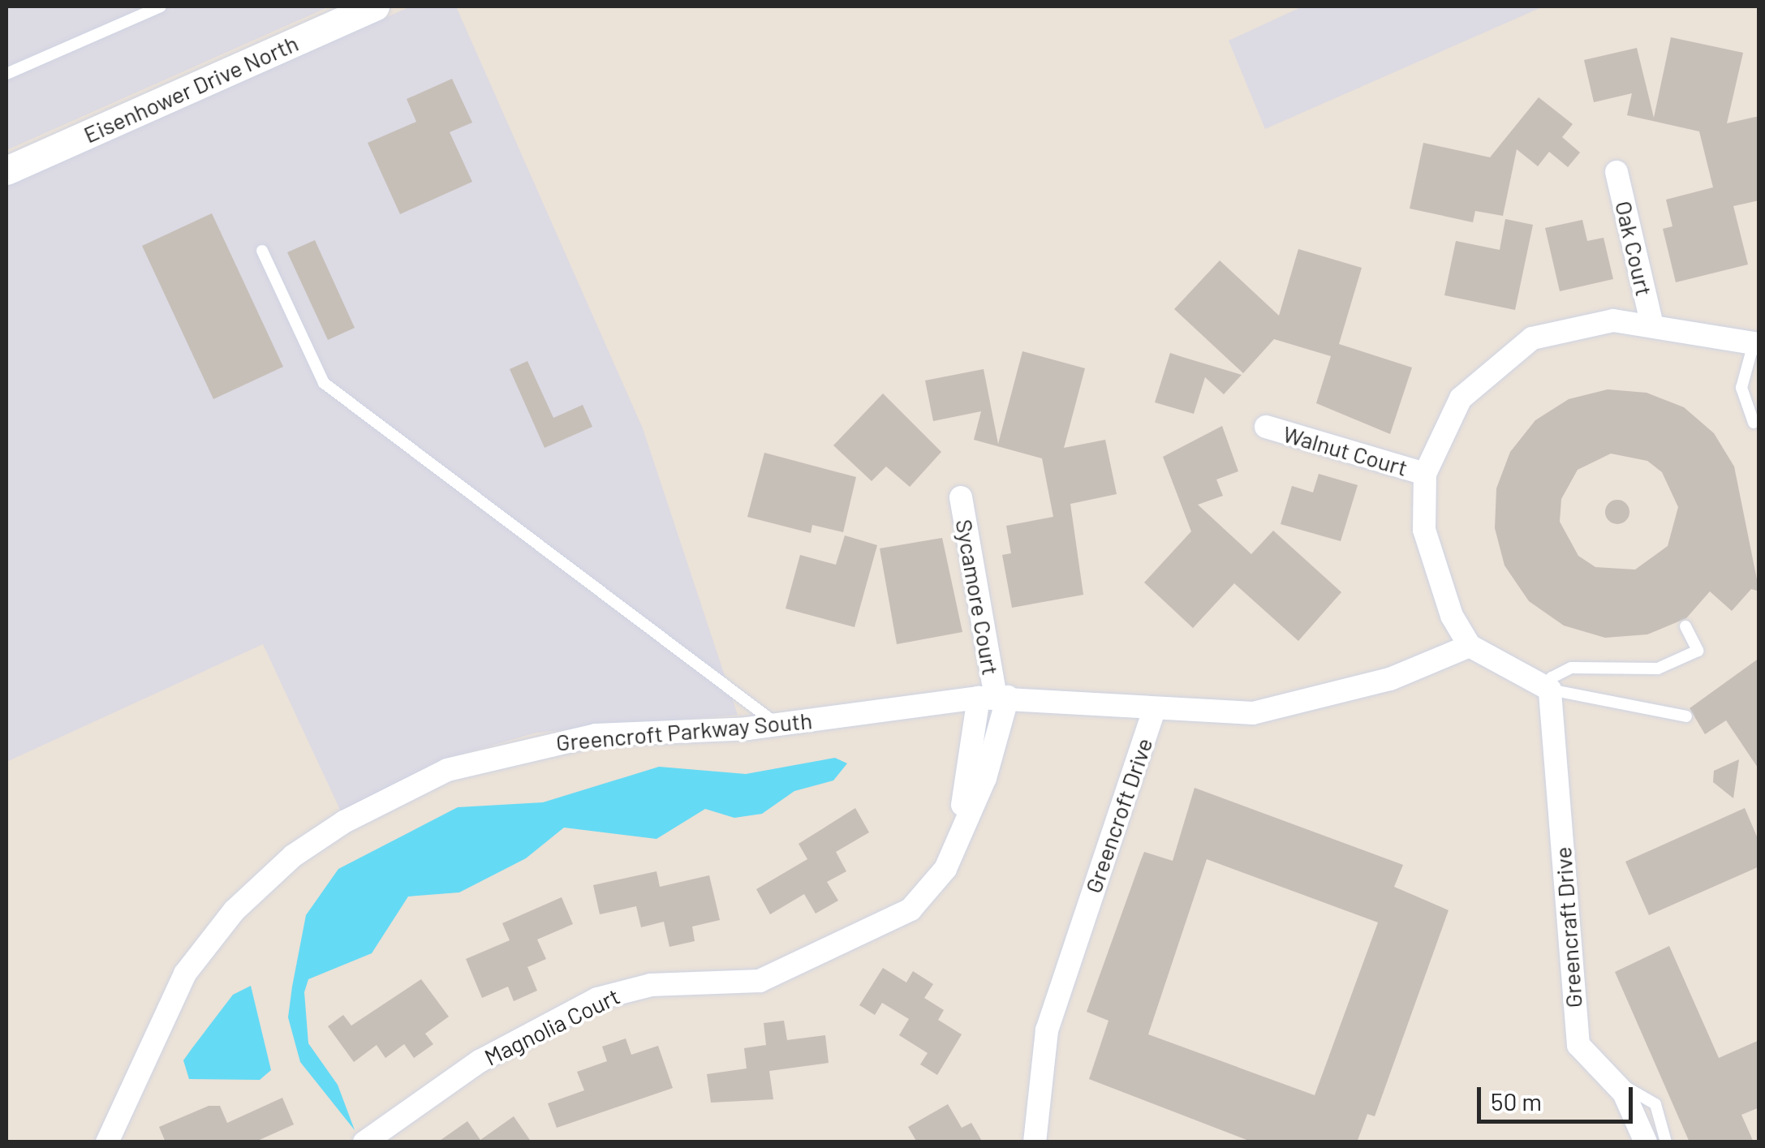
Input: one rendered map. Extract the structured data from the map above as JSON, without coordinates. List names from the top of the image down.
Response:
{
  "streets": {
    "street": [
      "Eisenhower Drive North",
      "Oak Court",
      "Walnut Court",
      "Sycamore Court",
      "Greencroft Parkway South",
      "Greencroft Drive",
      "Greencraft Drive",
      "Magnolia Court"
    ]
  },
  "crossings": [
    ["Sycamore Court", "Greencroft Parkway South"],
    ["Sycamore Court", "Magnolia Court"],
    ["Greencroft Parkway South", "Greencroft Drive"],
    ["Greencroft Parkway South", "Magnolia Court"]
  ],
  "scale_bar": "50 m"
}
